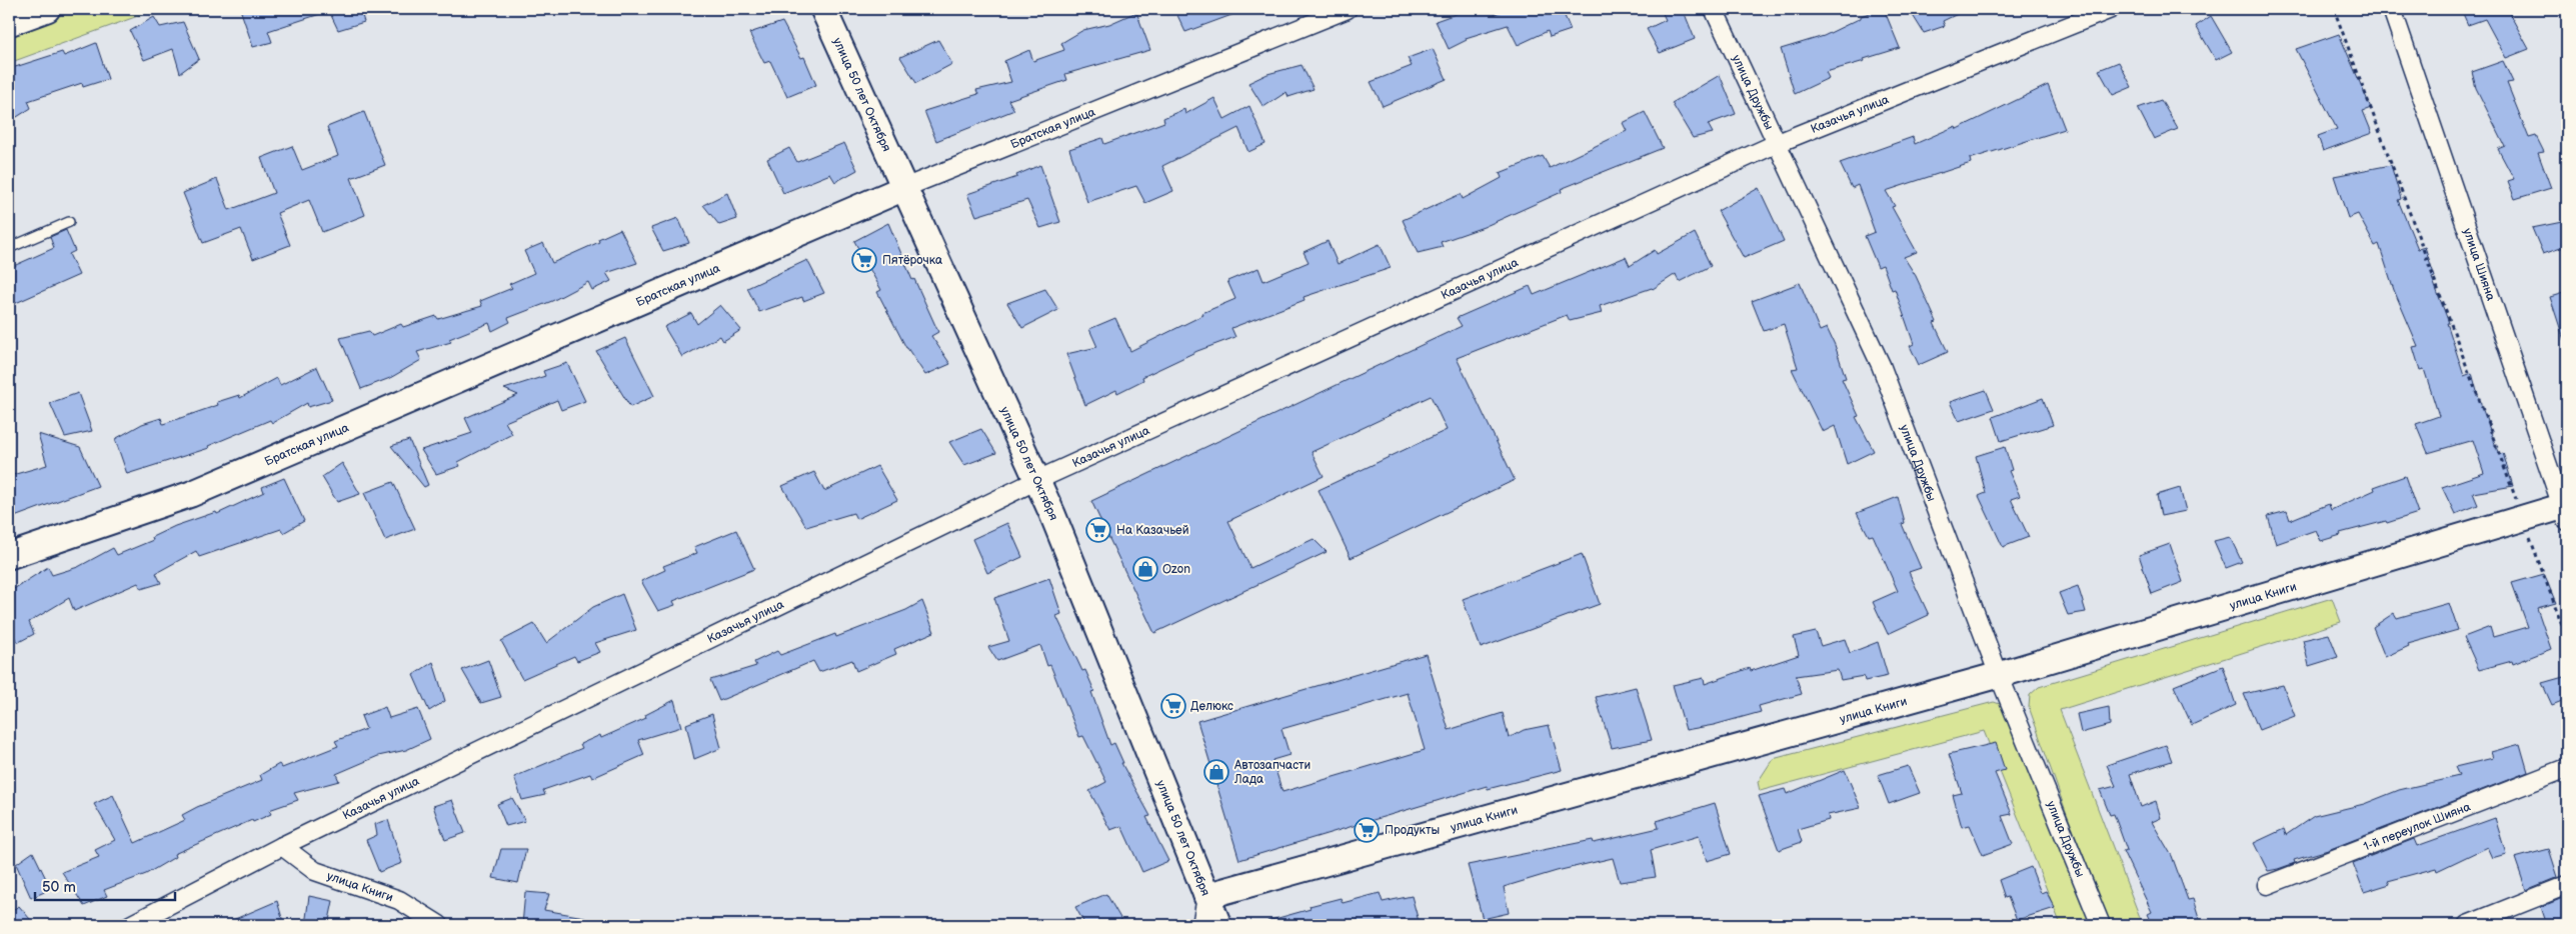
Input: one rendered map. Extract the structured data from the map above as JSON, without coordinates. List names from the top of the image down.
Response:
{
  "streets": {
    "street": [
      "улица Дружбы",
      "улица 50 лет Октября",
      "Казачья улица",
      "Братская улица",
      "улица Шияна",
      "улица Книги",
      "1-й переулок Шияна"
    ]
  },
  "crossings": [
    ["улица Дружбы", "Казачья улица"],
    ["улица Дружбы", "улица Книги"],
    ["улица 50 лет Октября", "Казачья улица"],
    ["улица 50 лет Октября", "Братская улица"],
    ["улица 50 лет Октября", "улица Книги"],
    ["Казачья улица", "улица Книги"],
    ["улица Шияна", "улица Книги"]
  ],
  "places": {
    "supermarket": [
      "Пятёрочка",
      "На Казачьей",
      "Делюкс",
      "Продукты"
    ],
    "shop": ["Ozon", "Автозапчасти Лада"]
  },
  "scale_bar": "50 m"
}
